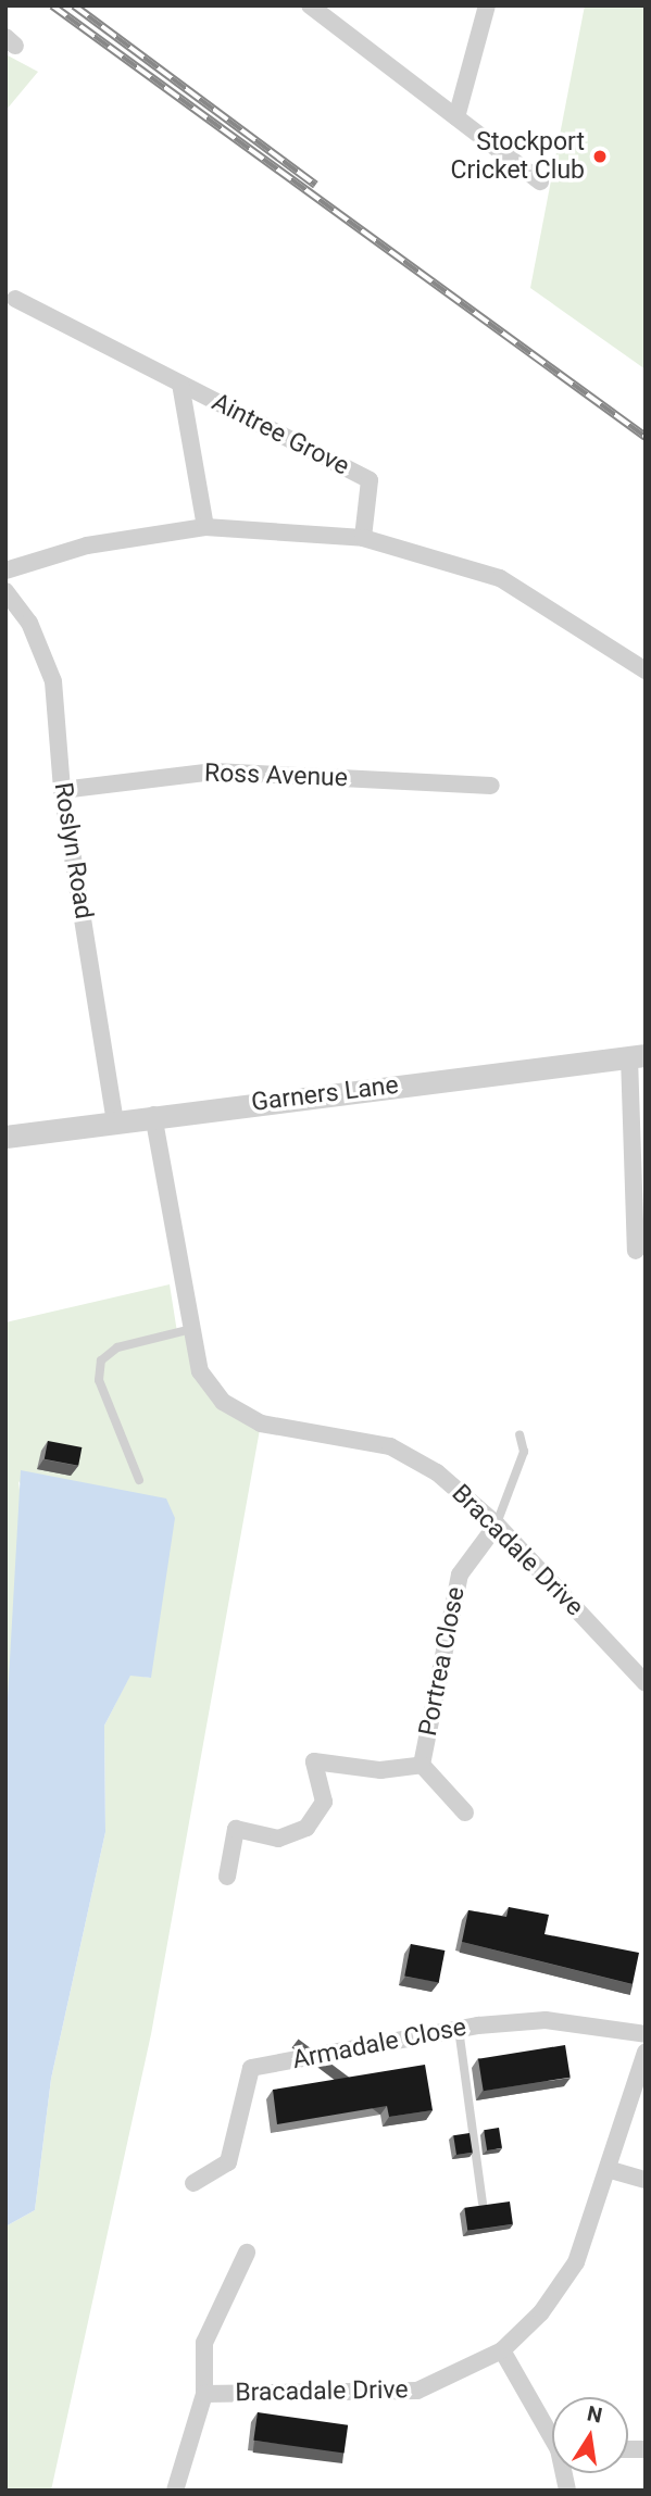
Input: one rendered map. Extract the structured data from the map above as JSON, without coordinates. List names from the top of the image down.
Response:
{
  "streets": {
    "street": [
      "Aintree Grove",
      "Ross Avenue",
      "Roslyn Road",
      "Garners Lane",
      "Bracadale Drive",
      "Portrea Close",
      "Armadale Close"
    ]
  },
  "crossings": [
    ["Ross Avenue", "Roslyn Road"],
    ["Roslyn Road", "Garners Lane"],
    ["Garners Lane", "Bracadale Drive"],
    ["Bracadale Drive", "Portrea Close"]
  ],
  "places": ["Stockport Cricket Club"],
  "north": "top"
}
